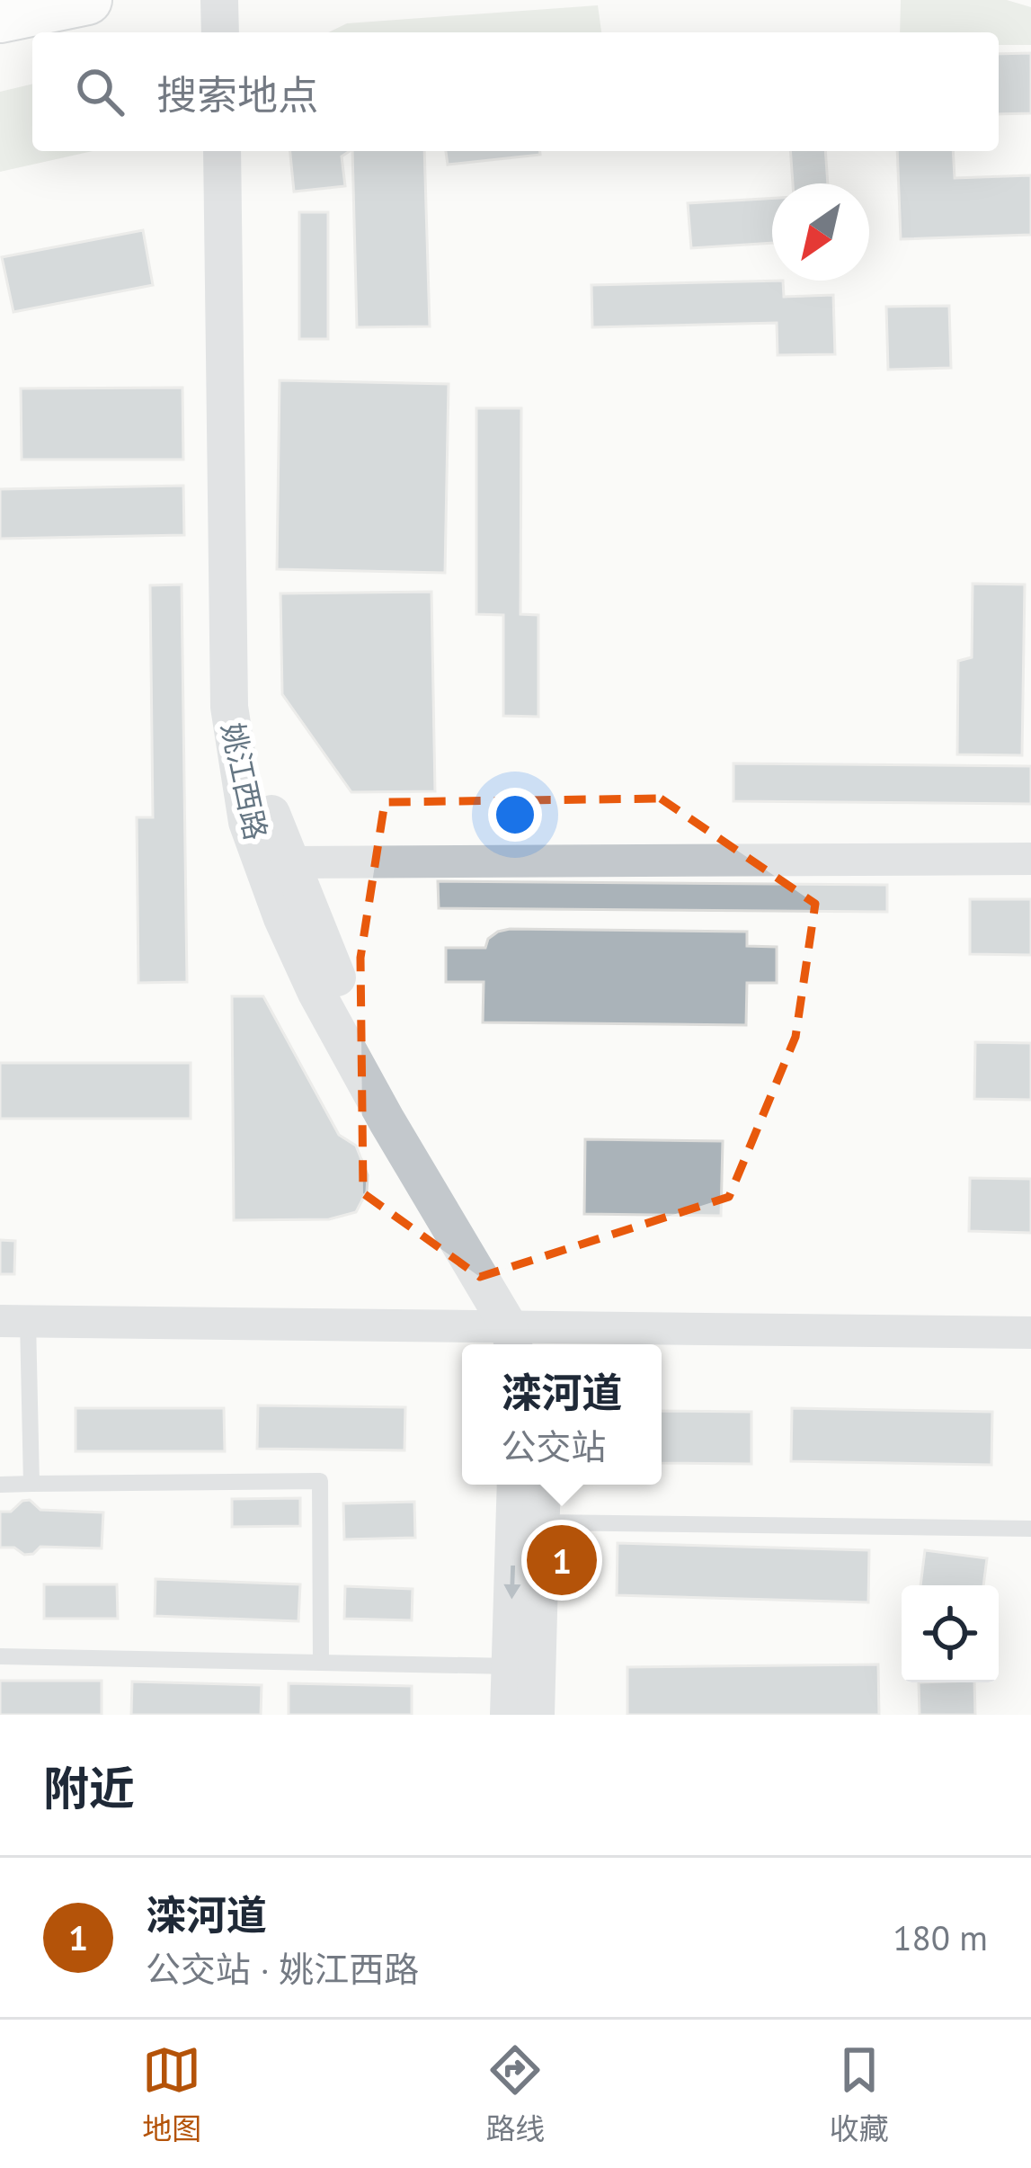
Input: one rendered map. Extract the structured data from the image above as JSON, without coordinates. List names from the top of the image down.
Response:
{
  "streets": {
    "street": ["姚江西路"]
  },
  "north": "bottom left",
  "page": {
    "search": "搜索地点",
    "popup": ["滦河道", "公交站"],
    "pins": "1",
    "heading": "附近",
    "list": [
      {
        "mark": "1",
        "name": "滦河道",
        "note": "公交站 · 姚江西路",
        "value": "180 m"
      }
    ],
    "nav": ["地图", "路线", "收藏"]
  }
}
